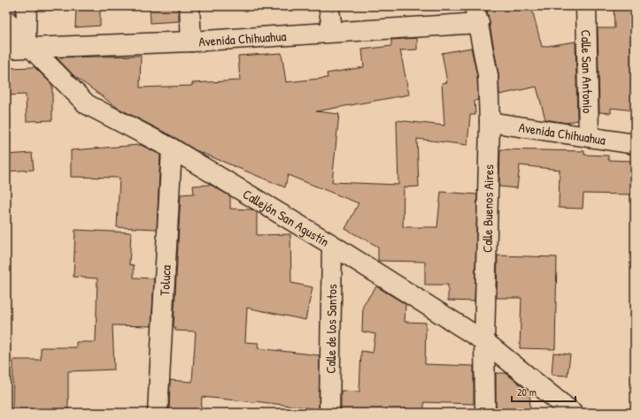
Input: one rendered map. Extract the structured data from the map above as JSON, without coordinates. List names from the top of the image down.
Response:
{
  "streets": {
    "street": [
      "Avenida Chihuahua",
      "Calle San Antonio",
      "Calle Buenos Aires",
      "Callejón San Agustín",
      "Toluca",
      "Calle de los Santos"
    ]
  },
  "crossings": [
    ["Avenida Chihuahua", "Calle San Antonio"],
    ["Avenida Chihuahua", "Calle Buenos Aires"],
    ["Avenida Chihuahua", "Callejón San Agustín"],
    ["Calle Buenos Aires", "Callejón San Agustín"],
    ["Callejón San Agustín", "Toluca"],
    ["Callejón San Agustín", "Calle de los Santos"]
  ],
  "scale_bar": "20 m"
}
